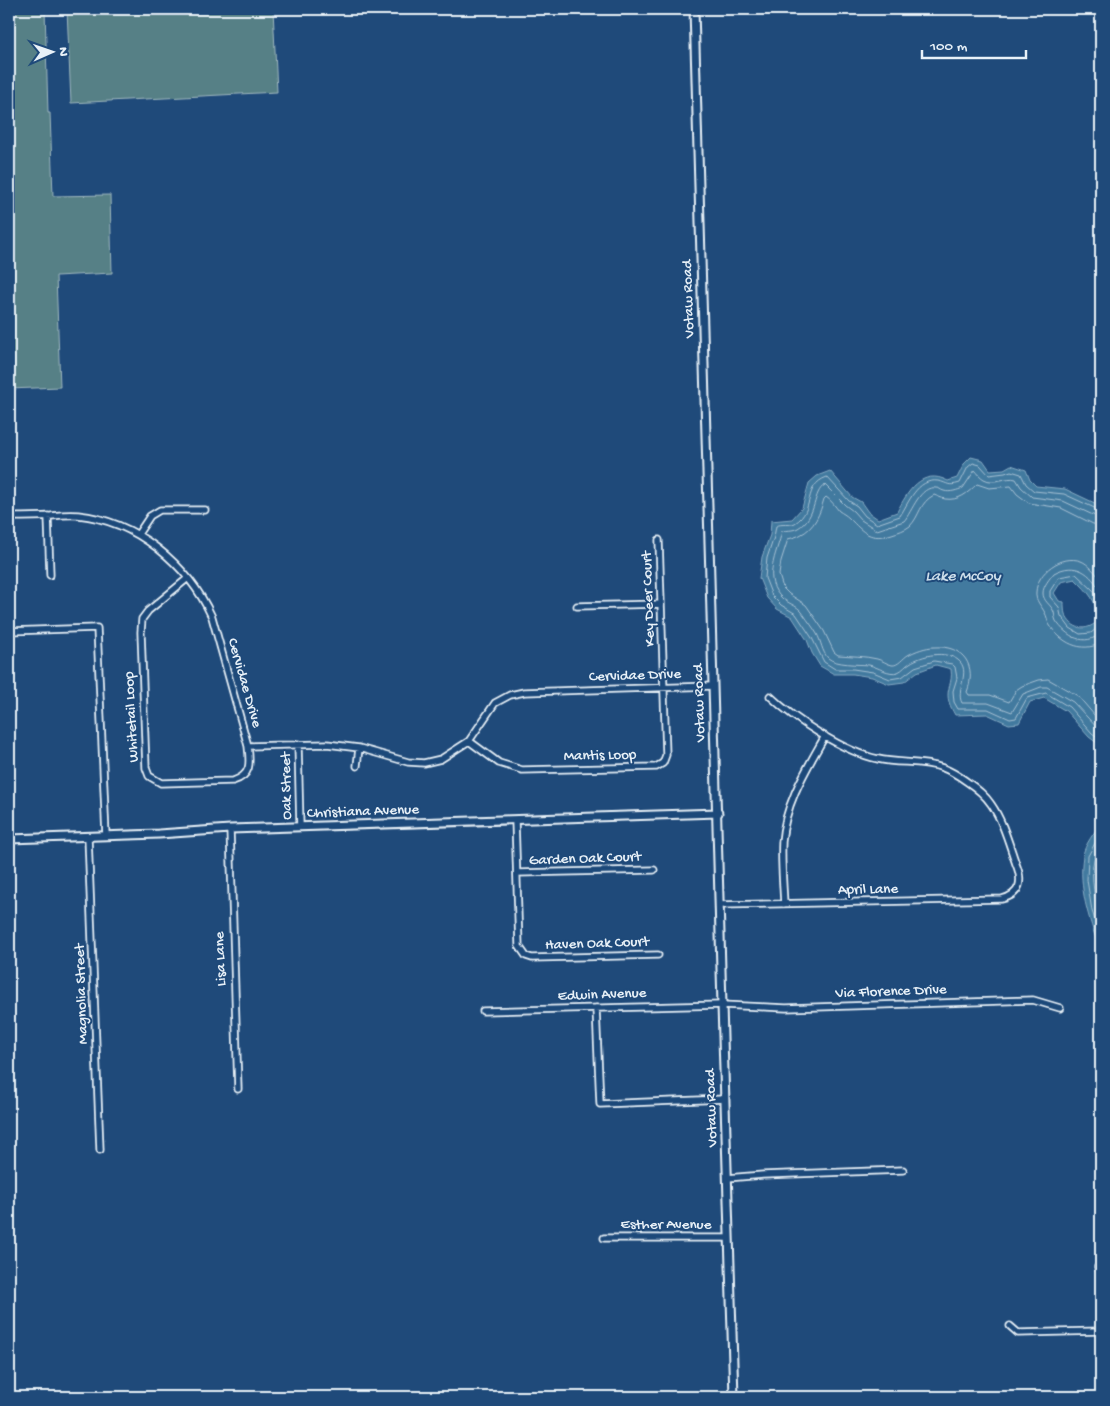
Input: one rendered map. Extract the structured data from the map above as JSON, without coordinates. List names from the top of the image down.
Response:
{
  "streets": {
    "street": [
      "Votaw Road",
      "Key Deer Court",
      "Cervidae Drive",
      "Whitetail Loop",
      "Mantis Loop",
      "Oak Street",
      "Christiana Avenue",
      "Garden Oak Court",
      "April Lane",
      "Haven Oak Court",
      "Lisa Lane",
      "Via Florence Drive",
      "Magnolia Street",
      "Edwin Avenue",
      "Esther Avenue"
    ]
  },
  "crossings": [
    ["Votaw Road", "Cervidae Drive"],
    ["Votaw Road", "Christiana Avenue"],
    ["Votaw Road", "April Lane"],
    ["Votaw Road", "Via Florence Drive"],
    ["Votaw Road", "Edwin Avenue"],
    ["Votaw Road", "Esther Avenue"],
    ["Key Deer Court", "Cervidae Drive"],
    ["Key Deer Court", "Mantis Loop"],
    ["Cervidae Drive", "Whitetail Loop"],
    ["Cervidae Drive", "Mantis Loop"],
    ["Cervidae Drive", "Oak Street"],
    ["Oak Street", "Christiana Avenue"],
    ["Christiana Avenue", "Haven Oak Court"],
    ["Christiana Avenue", "Lisa Lane"],
    ["Christiana Avenue", "Magnolia Street"],
    ["Garden Oak Court", "Haven Oak Court"],
    ["Via Florence Drive", "Edwin Avenue"]
  ],
  "water": ["Lake McCoy"],
  "scale_bar": "100 m",
  "north": "right"
}
